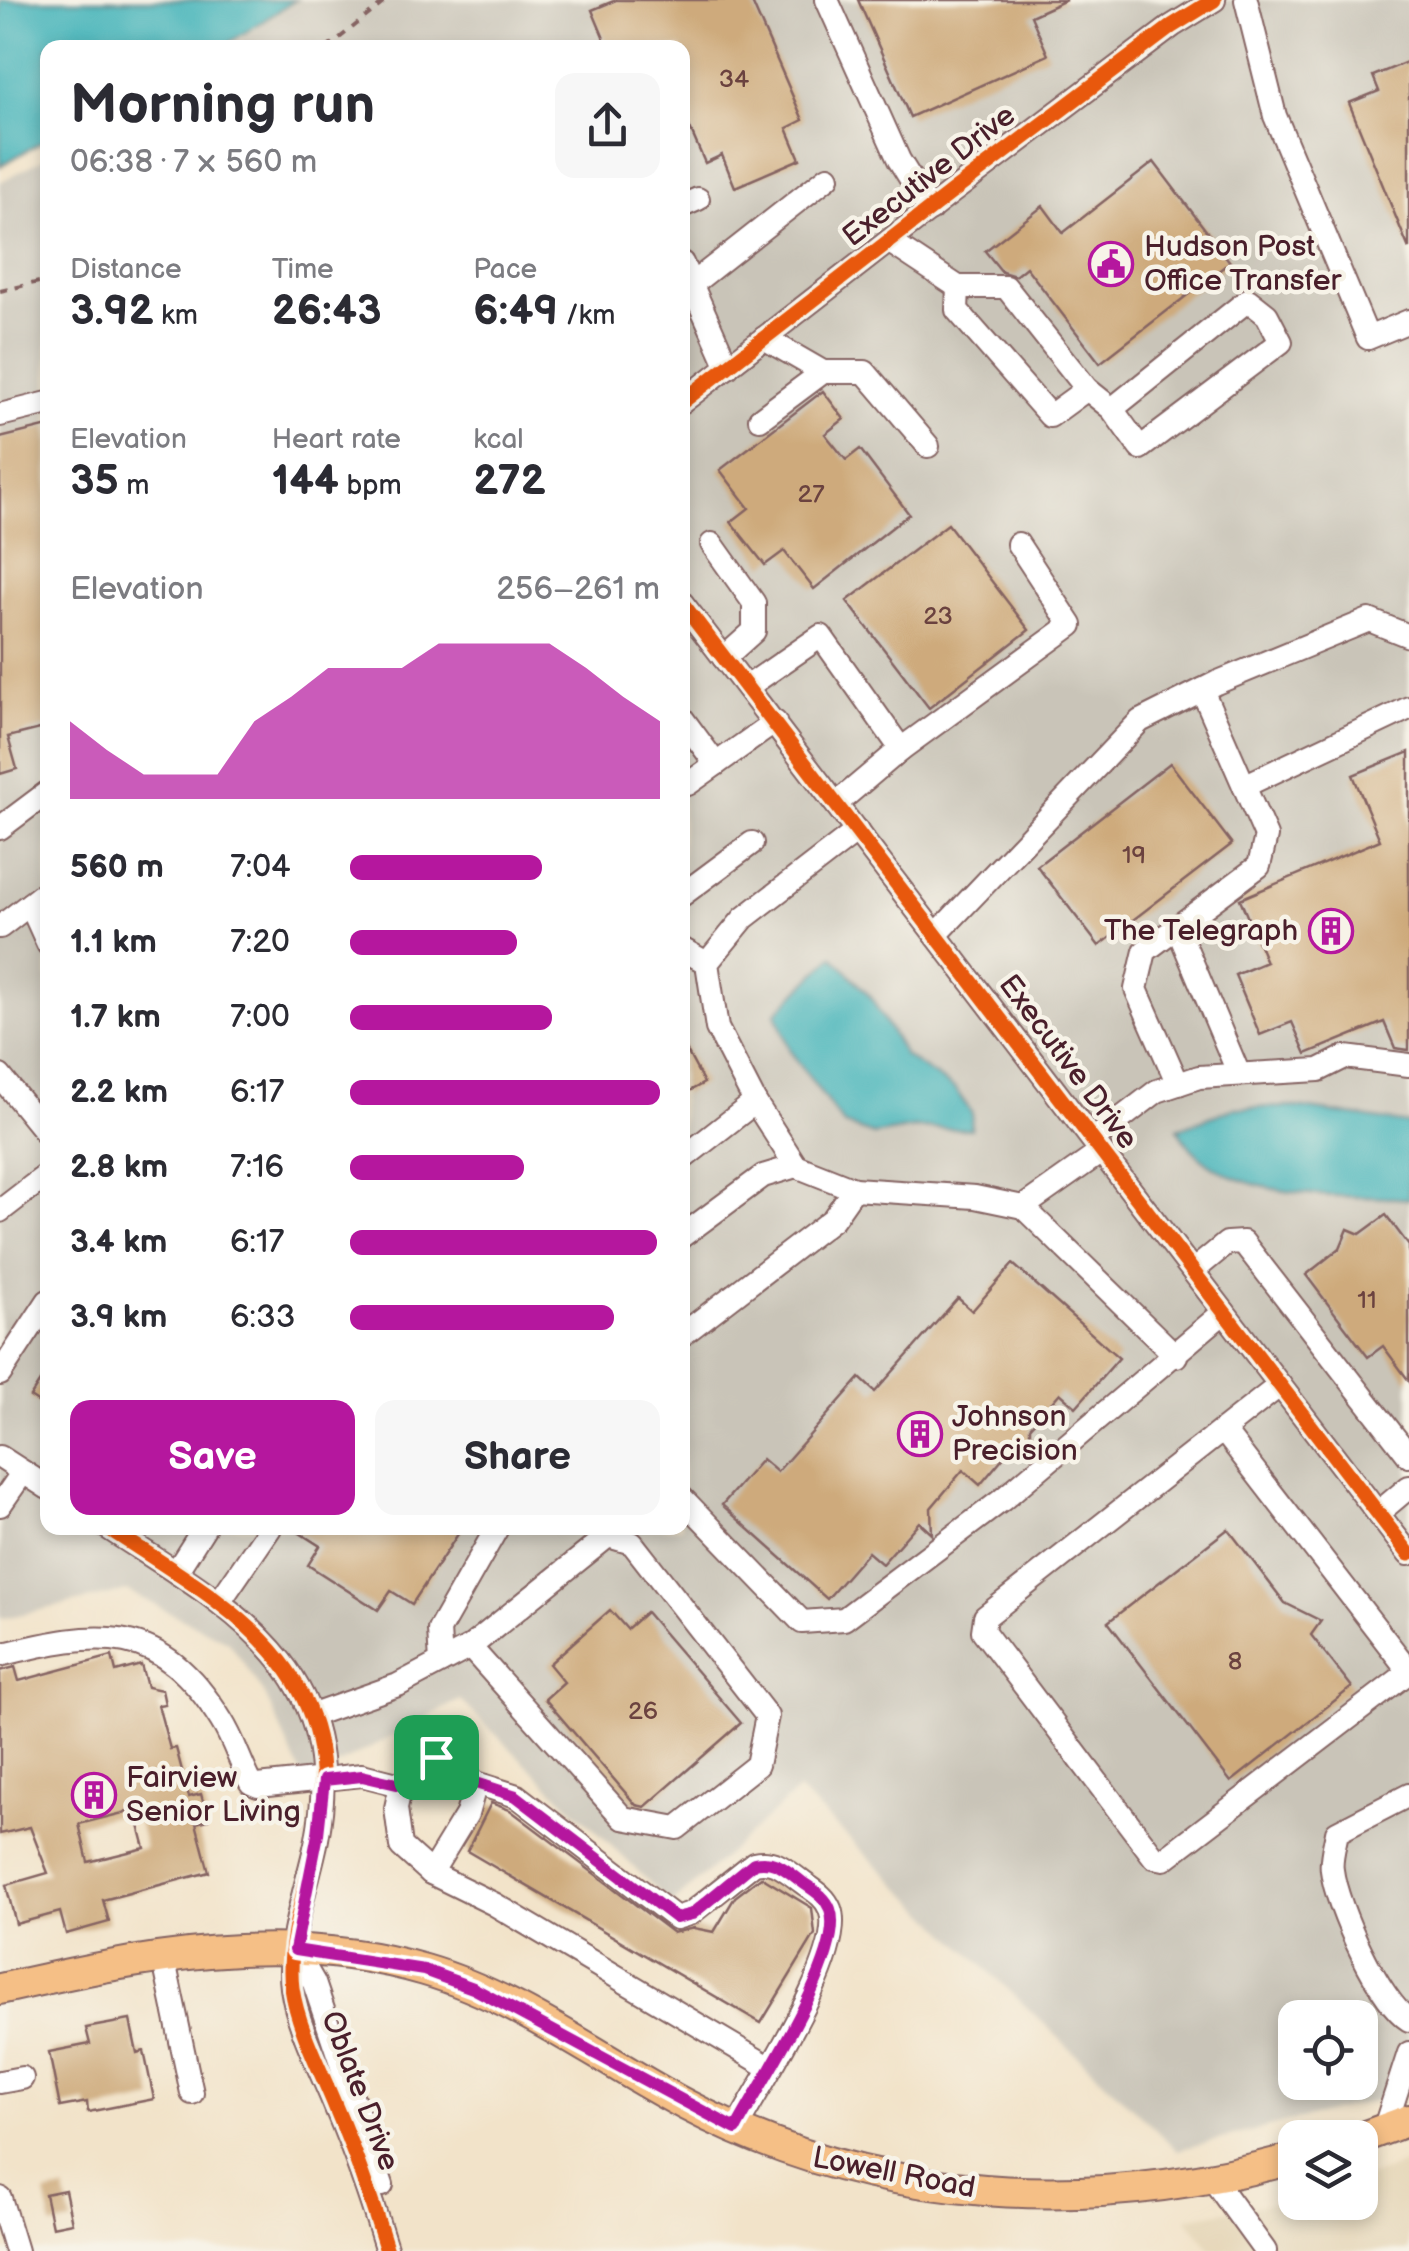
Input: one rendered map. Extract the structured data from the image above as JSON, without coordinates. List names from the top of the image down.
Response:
{
  "streets": {
    "main road": ["Lowell Road"],
    "street": ["Executive Drive", "Oblate Drive"]
  },
  "crossings": [
    ["Oblate Drive", "Lowell Road"]
  ],
  "places": {
    "public building": ["Hudson Post Office Transfer"],
    "building": ["The Telegraph", "Johnson Precision", "Fairview Senior Living"]
  },
  "house_numbers": [
    "34",
    "27",
    "23",
    "19",
    "11",
    "8",
    "26"
  ],
  "page": {
    "heading": ["Morning run", "06:38 · 7 × 560 m"],
    "stats": [
      ["Distance", "3.92 km"],
      ["Time", "26:43"],
      ["Pace", "6:49 /km"],
      ["Elevation", "35 m"],
      ["Heart rate", "144 bpm"],
      ["kcal", "272"]
    ],
    "chart": ["Elevation", "256–261 m"],
    "list": [
      {
        "name": "560 m",
        "note": "7:04"
      },
      {
        "name": "1.1 km",
        "note": "7:20"
      },
      {
        "name": "1.7 km",
        "note": "7:00"
      },
      {
        "name": "2.2 km",
        "note": "6:17"
      },
      {
        "name": "2.8 km",
        "note": "7:16"
      },
      {
        "name": "3.4 km",
        "note": "6:17"
      },
      {
        "name": "3.9 km",
        "note": "6:33"
      }
    ],
    "buttons": ["Save", "Share"]
  }
}
